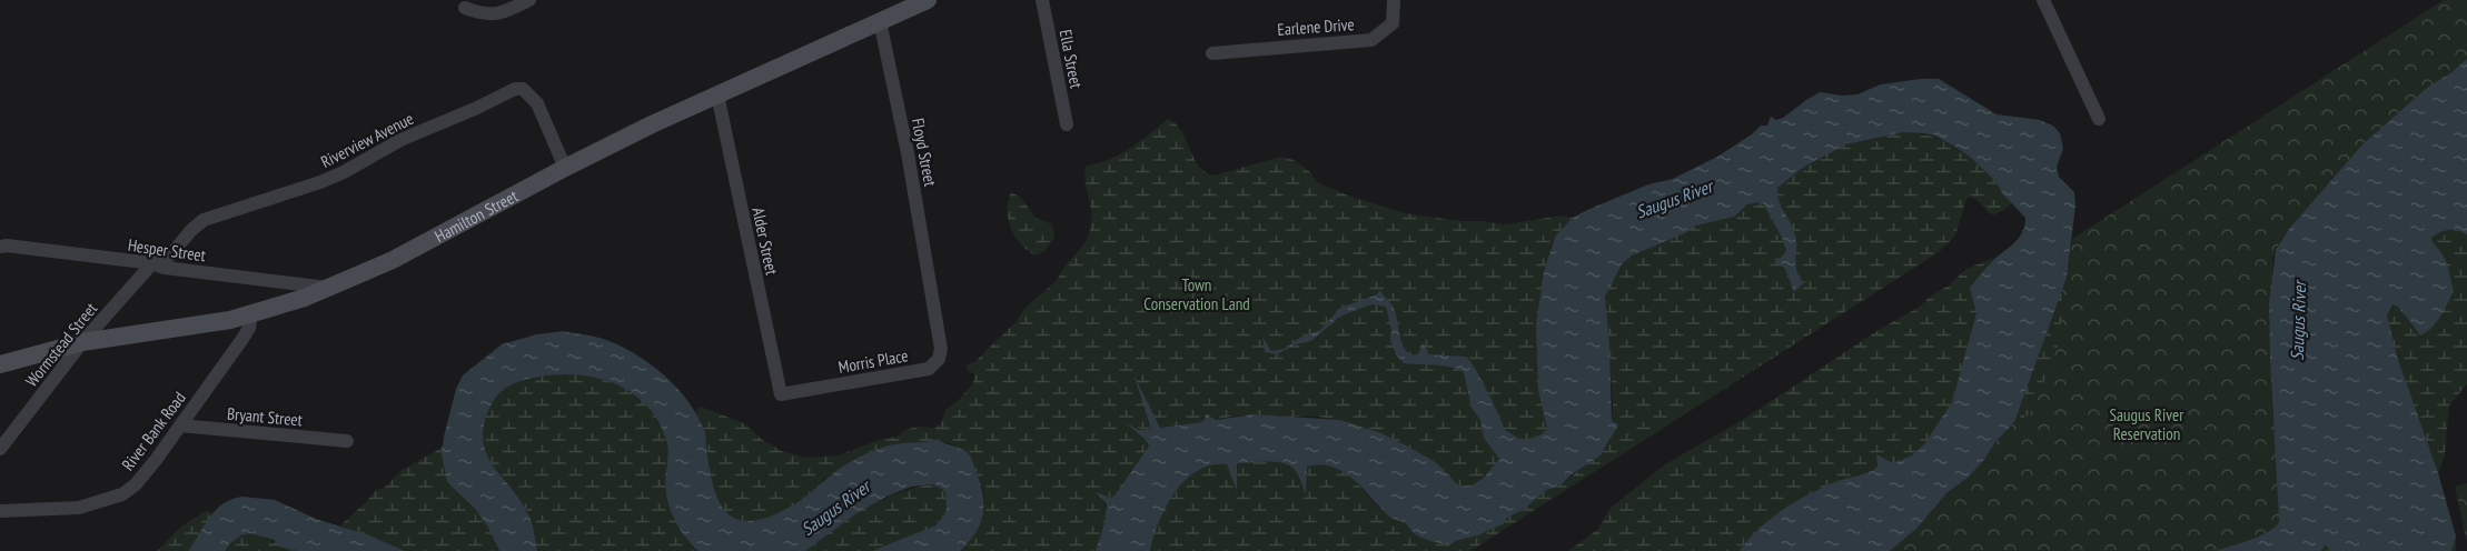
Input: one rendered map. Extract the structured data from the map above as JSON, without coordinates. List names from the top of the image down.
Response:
{
  "streets": {
    "main road": ["Hamilton Street"],
    "street": [
      "Earlene Drive",
      "Ella Street",
      "Riverview Avenue",
      "Floyd Street",
      "Alder Street",
      "Hesper Street",
      "Wormstead Street",
      "Morris Place",
      "Bryant Street",
      "River Bank Road"
    ]
  },
  "crossings": [
    ["Riverview Avenue", "Hamilton Street"],
    ["Riverview Avenue", "Hesper Street"],
    ["Riverview Avenue", "Wormstead Street"],
    ["Floyd Street", "Hamilton Street"],
    ["Floyd Street", "Morris Place"],
    ["Hamilton Street", "Alder Street"],
    ["Hamilton Street", "Hesper Street"],
    ["Hamilton Street", "Wormstead Street"],
    ["Hamilton Street", "River Bank Road"],
    ["Alder Street", "Morris Place"],
    ["Hesper Street", "Wormstead Street"],
    ["Bryant Street", "River Bank Road"]
  ],
  "water": ["Saugus River"],
  "parks": ["Town Conservation Land", "Saugus River Reservation"]
}
